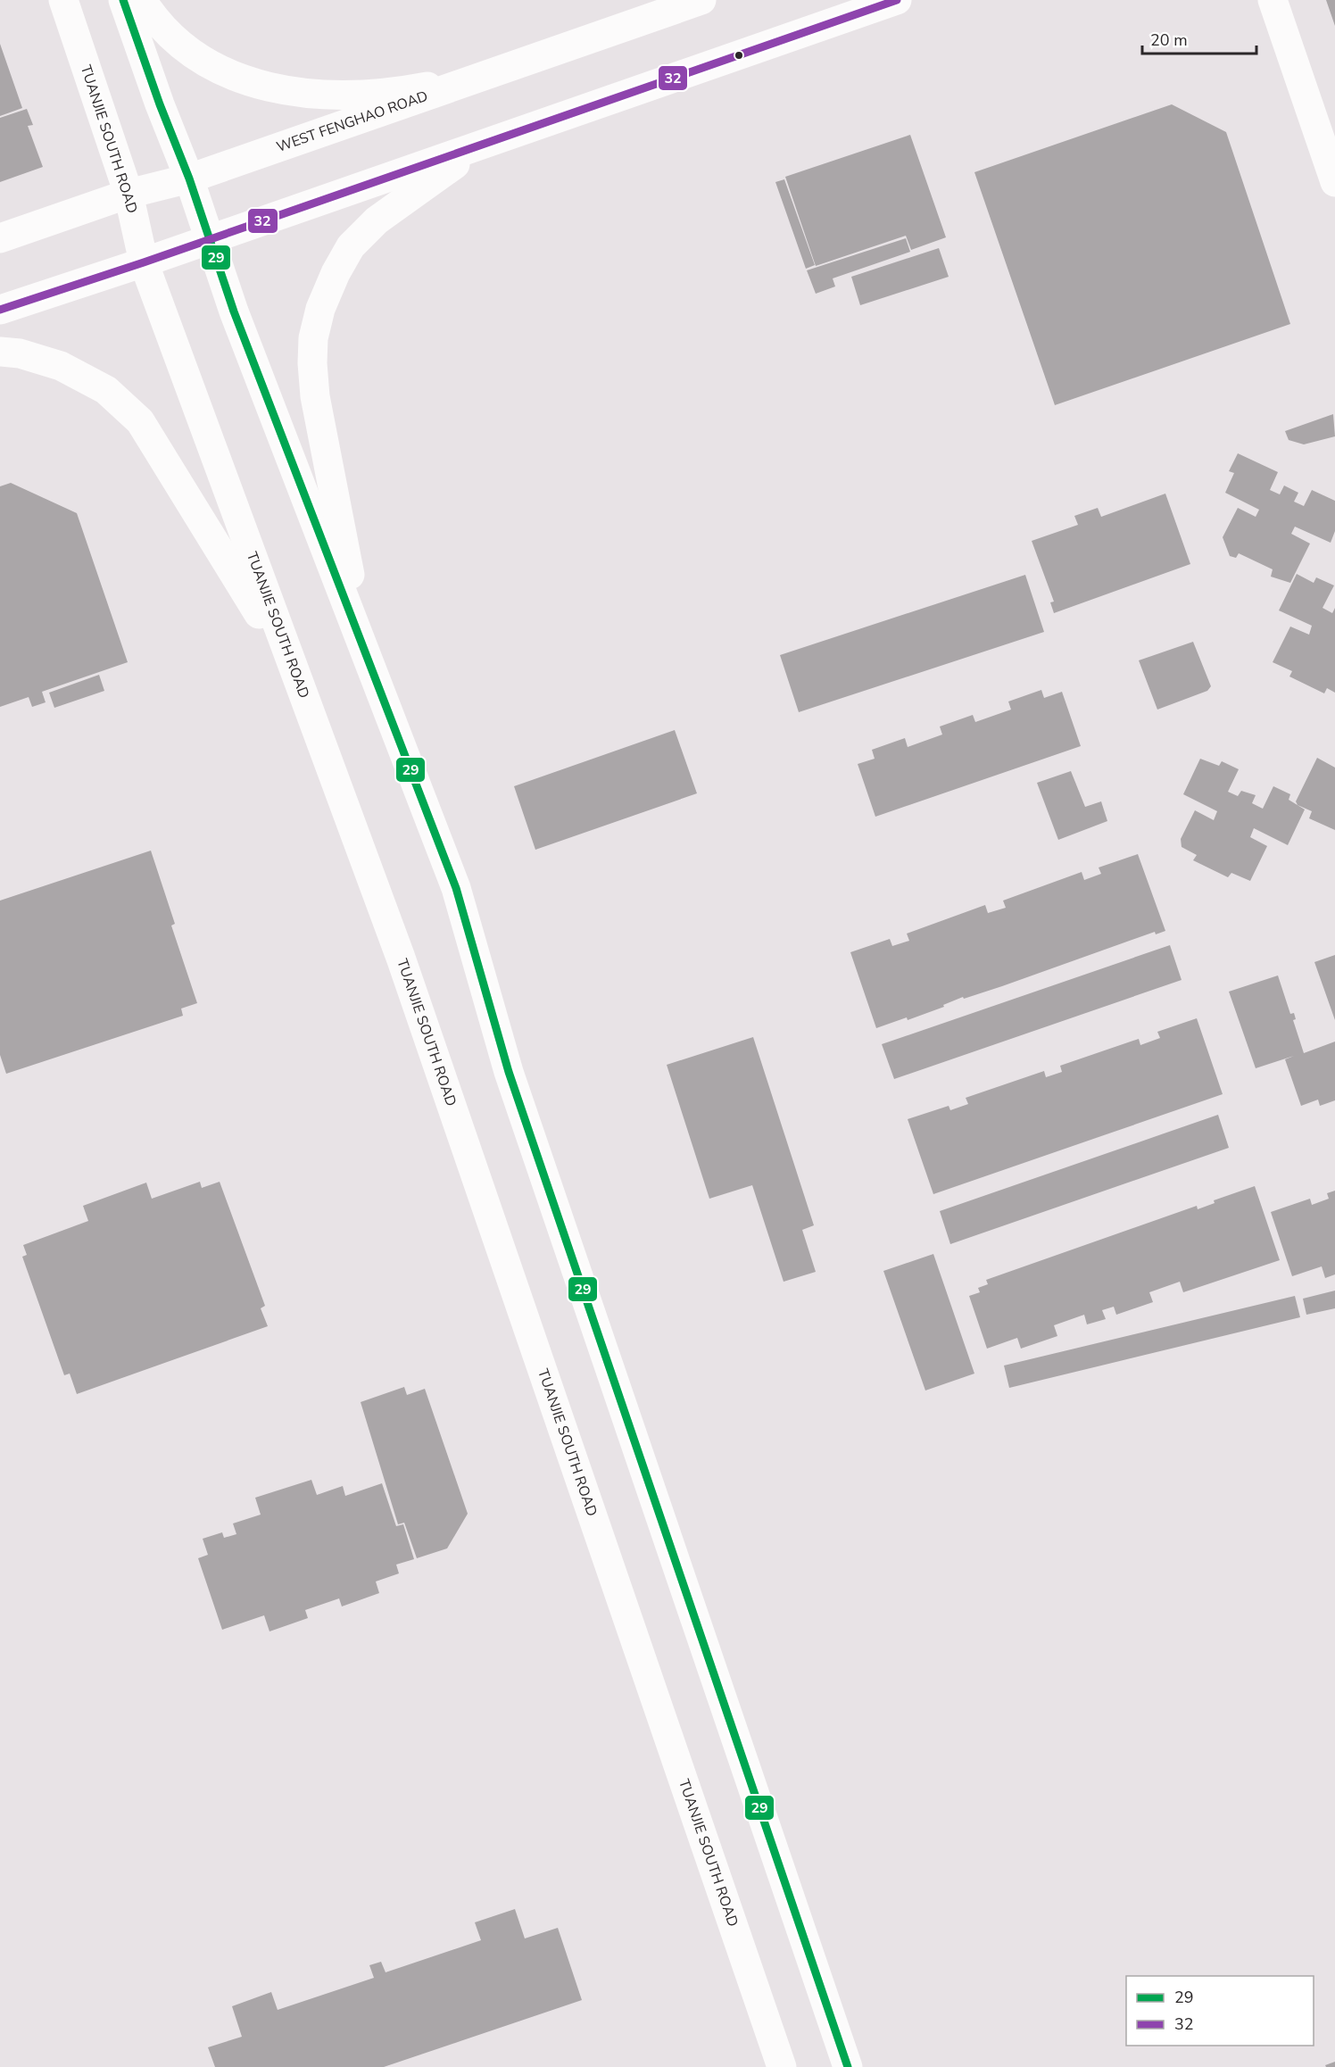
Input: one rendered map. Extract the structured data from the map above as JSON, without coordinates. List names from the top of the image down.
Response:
{
  "streets": {
    "main road": ["WEST FENGHAO ROAD", "TUANJIE SOUTH ROAD"]
  },
  "crossings": [
    ["WEST FENGHAO ROAD", "TUANJIE SOUTH ROAD"]
  ],
  "lines": ["transit line 29", "transit line 32"],
  "legend": ["29", "32"],
  "scale_bar": "20 m"
}
